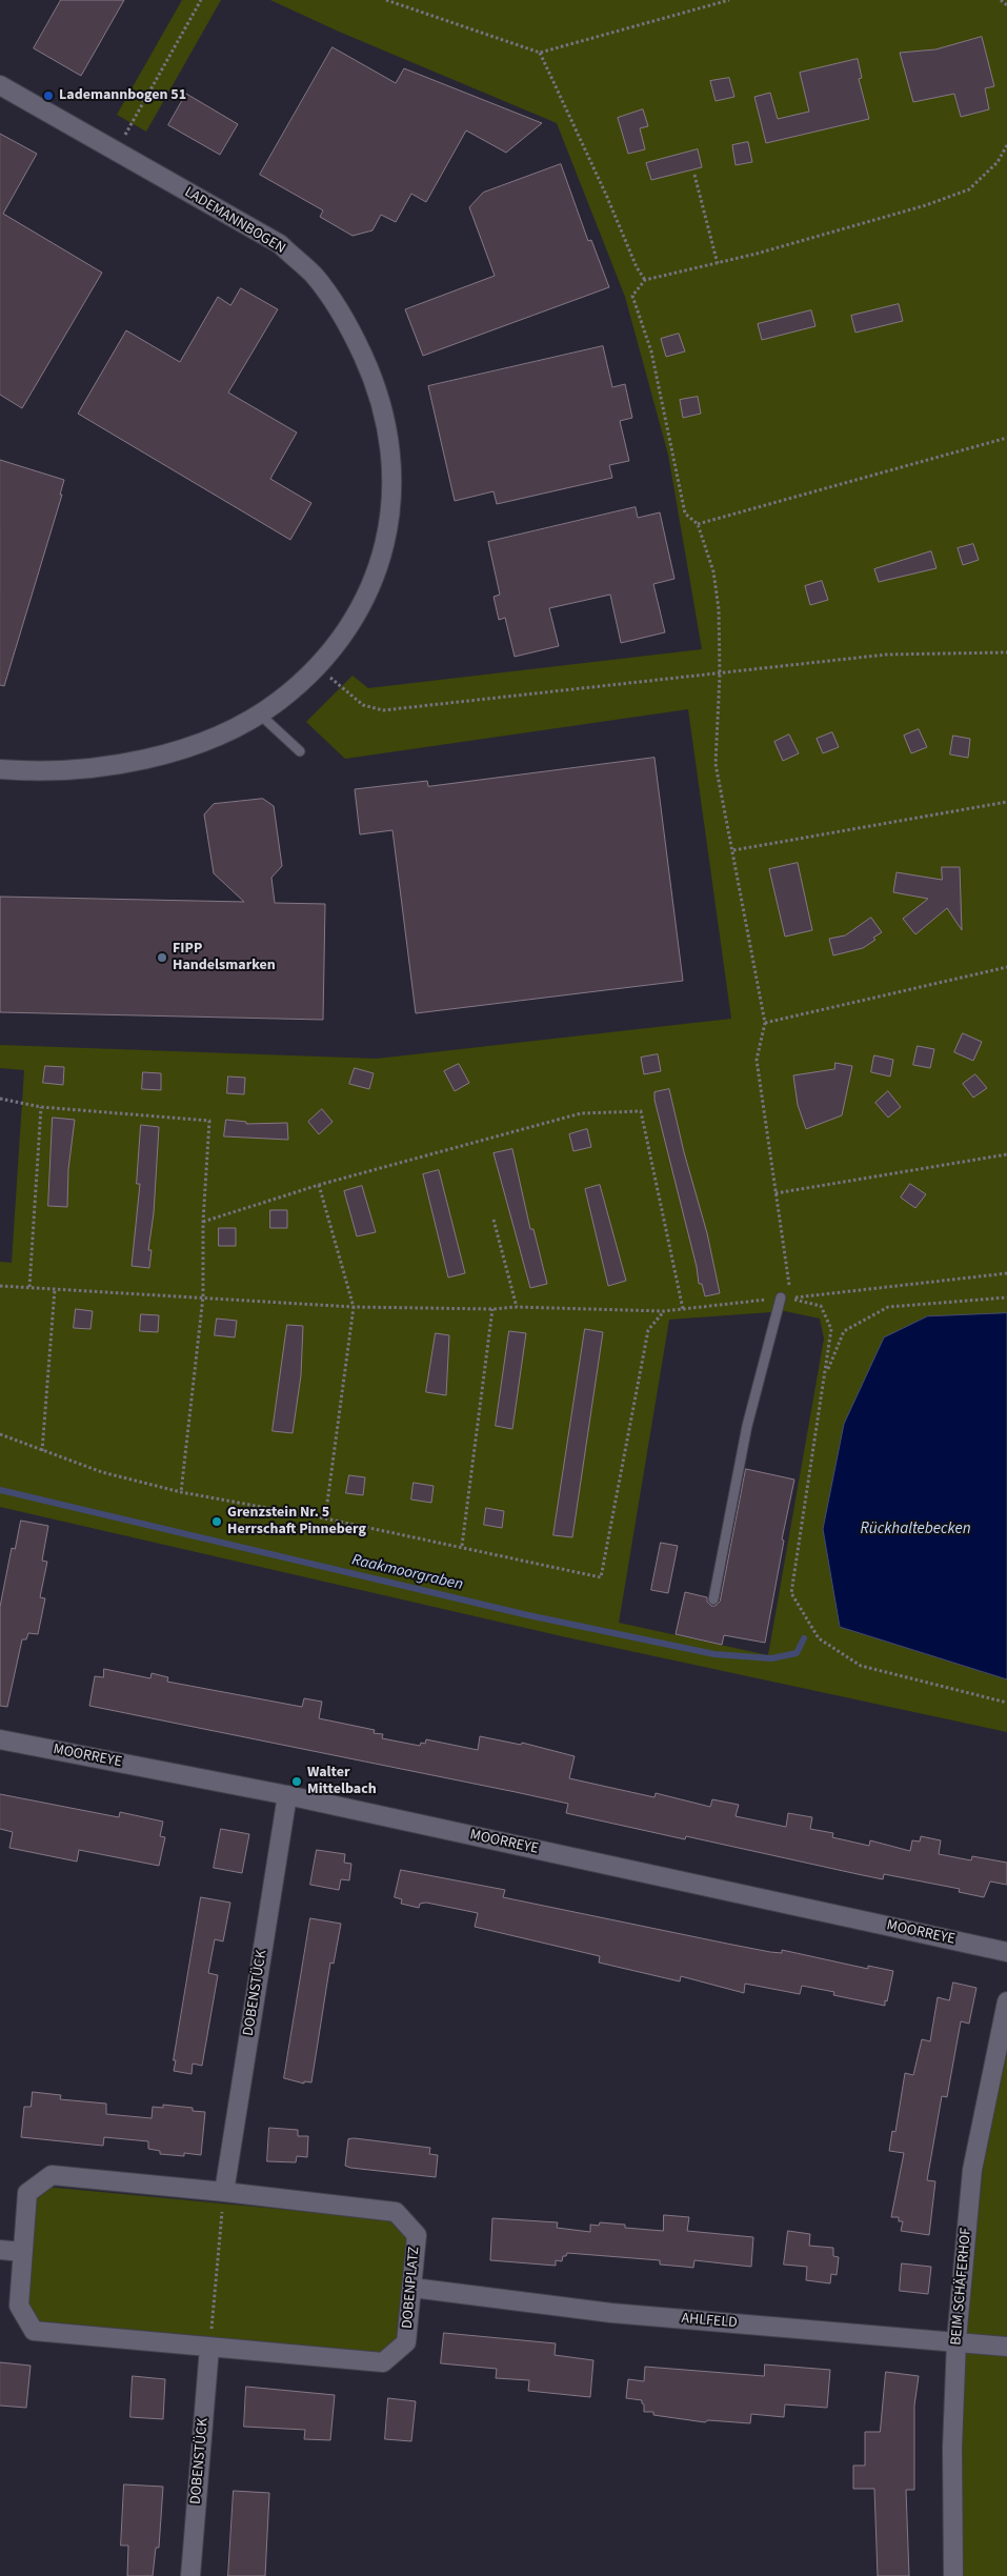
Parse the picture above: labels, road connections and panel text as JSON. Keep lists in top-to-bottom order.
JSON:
{
  "streets": {
    "street": [
      "LADEMANNBOGEN",
      "MOORREYE",
      "DOBENSTÜCK",
      "BEIM SCHÄFERHOF",
      "DOBENPLATZ",
      "AHLFELD"
    ]
  },
  "crossings": [
    ["MOORREYE", "DOBENSTÜCK"],
    ["DOBENSTÜCK", "DOBENPLATZ"],
    ["BEIM SCHÄFERHOF", "AHLFELD"],
    ["DOBENPLATZ", "AHLFELD"]
  ],
  "water": ["Rückhaltebecken", "Raakmoorgraben"],
  "places": [
    "Lademannbogen 51",
    "FIPP Handelsmarken",
    "Grenzstein Nr. 5 Herrschaft Pinneberg",
    "Walter Mittelbach"
  ]
}
